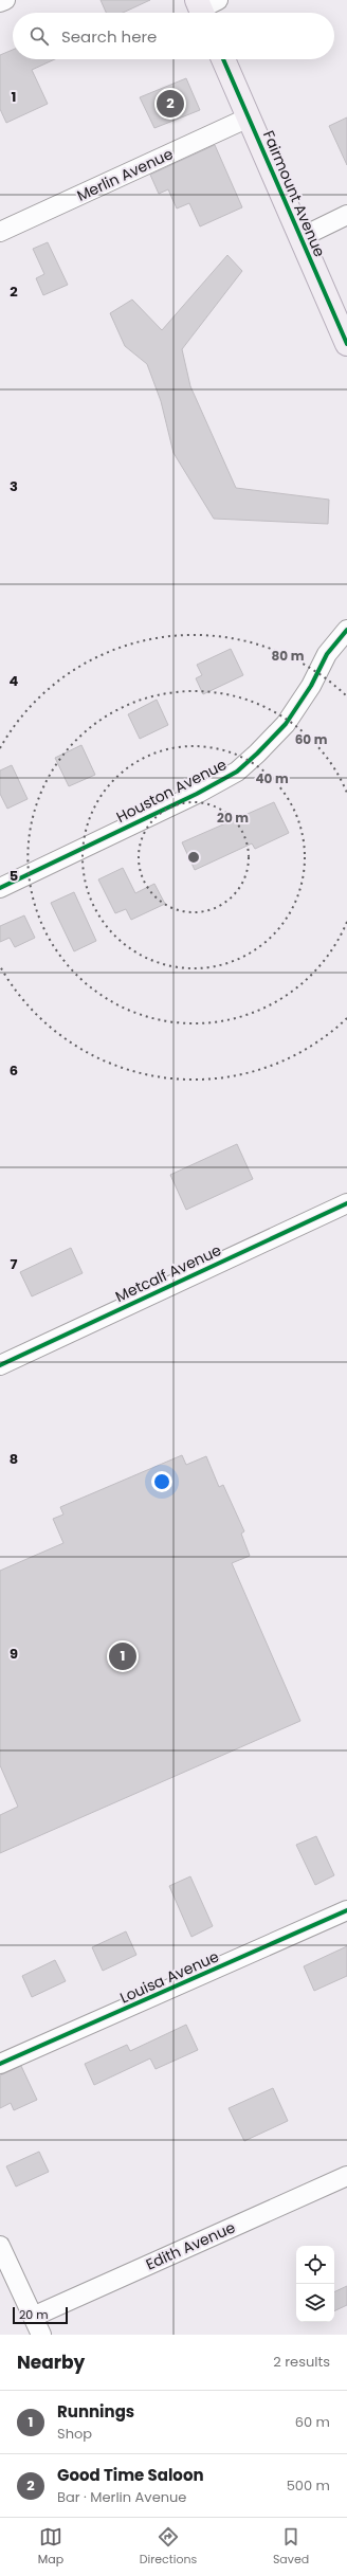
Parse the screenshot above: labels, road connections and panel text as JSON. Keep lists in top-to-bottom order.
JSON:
{
  "streets": {
    "main road": ["Fairmount Avenue"],
    "street": [
      "Merlin Avenue",
      "Houston Avenue",
      "Metcalf Avenue",
      "Louisa Avenue",
      "Edith Avenue"
    ]
  },
  "crossings": [
    ["Merlin Avenue", "Fairmount Avenue"]
  ],
  "scale_bar": "20 m",
  "page": {
    "search": "Search here",
    "pins": ["2", "1"],
    "scale": "20 m",
    "heading": ["Nearby", "2 results"],
    "list": [
      {
        "mark": "1",
        "name": "Runnings",
        "note": "Shop",
        "value": "60 m"
      },
      {
        "mark": "2",
        "name": "Good Time Saloon",
        "note": "Bar · Merlin Avenue",
        "value": "500 m"
      }
    ],
    "nav": ["Map", "Directions", "Saved"]
  },
  "grid": {
    "rows": [
      "1",
      "2",
      "3",
      "4",
      "5",
      "6",
      "7",
      "8",
      "9"
    ]
  },
  "rings": [
    "80 m",
    "60 m",
    "40 m",
    "20 m"
  ]
}
